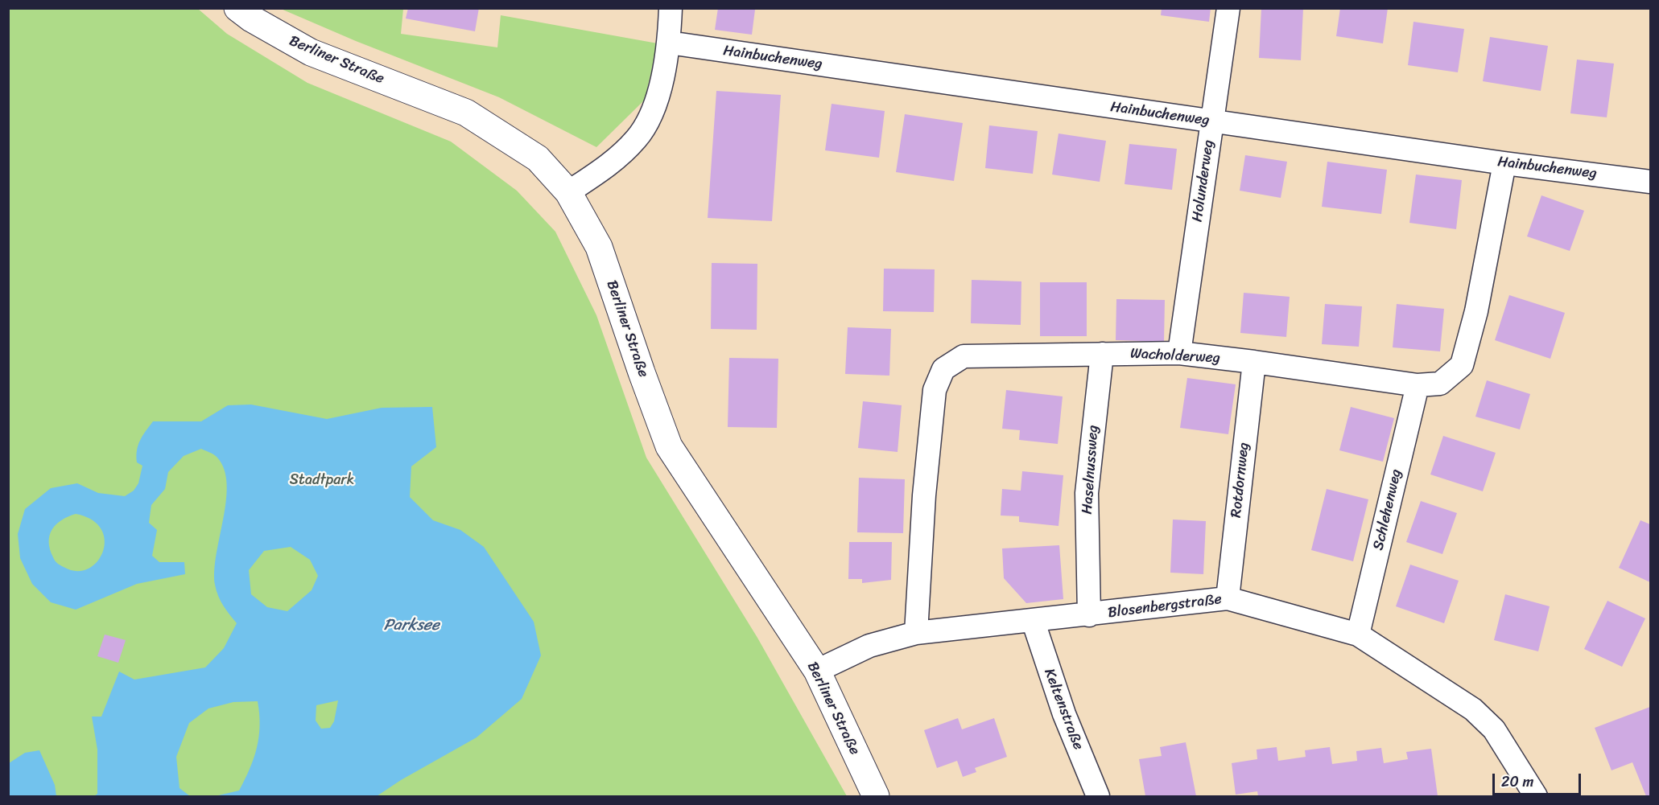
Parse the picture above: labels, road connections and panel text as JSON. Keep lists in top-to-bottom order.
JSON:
{
  "streets": {
    "main road": ["Berliner Straße"],
    "street": [
      "Hainbuchenweg",
      "Holunderweg",
      "Wacholderweg",
      "Haselnussweg",
      "Rotdornweg",
      "Schlehenweg",
      "Blosenbergstraße",
      "Keltenstraße"
    ]
  },
  "crossings": [
    ["Hainbuchenweg", "Holunderweg"],
    ["Hainbuchenweg", "Wacholderweg"],
    ["Berliner Straße", "Blosenbergstraße"],
    ["Holunderweg", "Wacholderweg"],
    ["Wacholderweg", "Haselnussweg"],
    ["Wacholderweg", "Rotdornweg"],
    ["Wacholderweg", "Schlehenweg"],
    ["Wacholderweg", "Blosenbergstraße"],
    ["Haselnussweg", "Blosenbergstraße"],
    ["Rotdornweg", "Blosenbergstraße"],
    ["Schlehenweg", "Blosenbergstraße"],
    ["Blosenbergstraße", "Keltenstraße"]
  ],
  "water": ["Parksee"],
  "parks": ["Stadtpark"],
  "scale_bar": "20 m"
}
